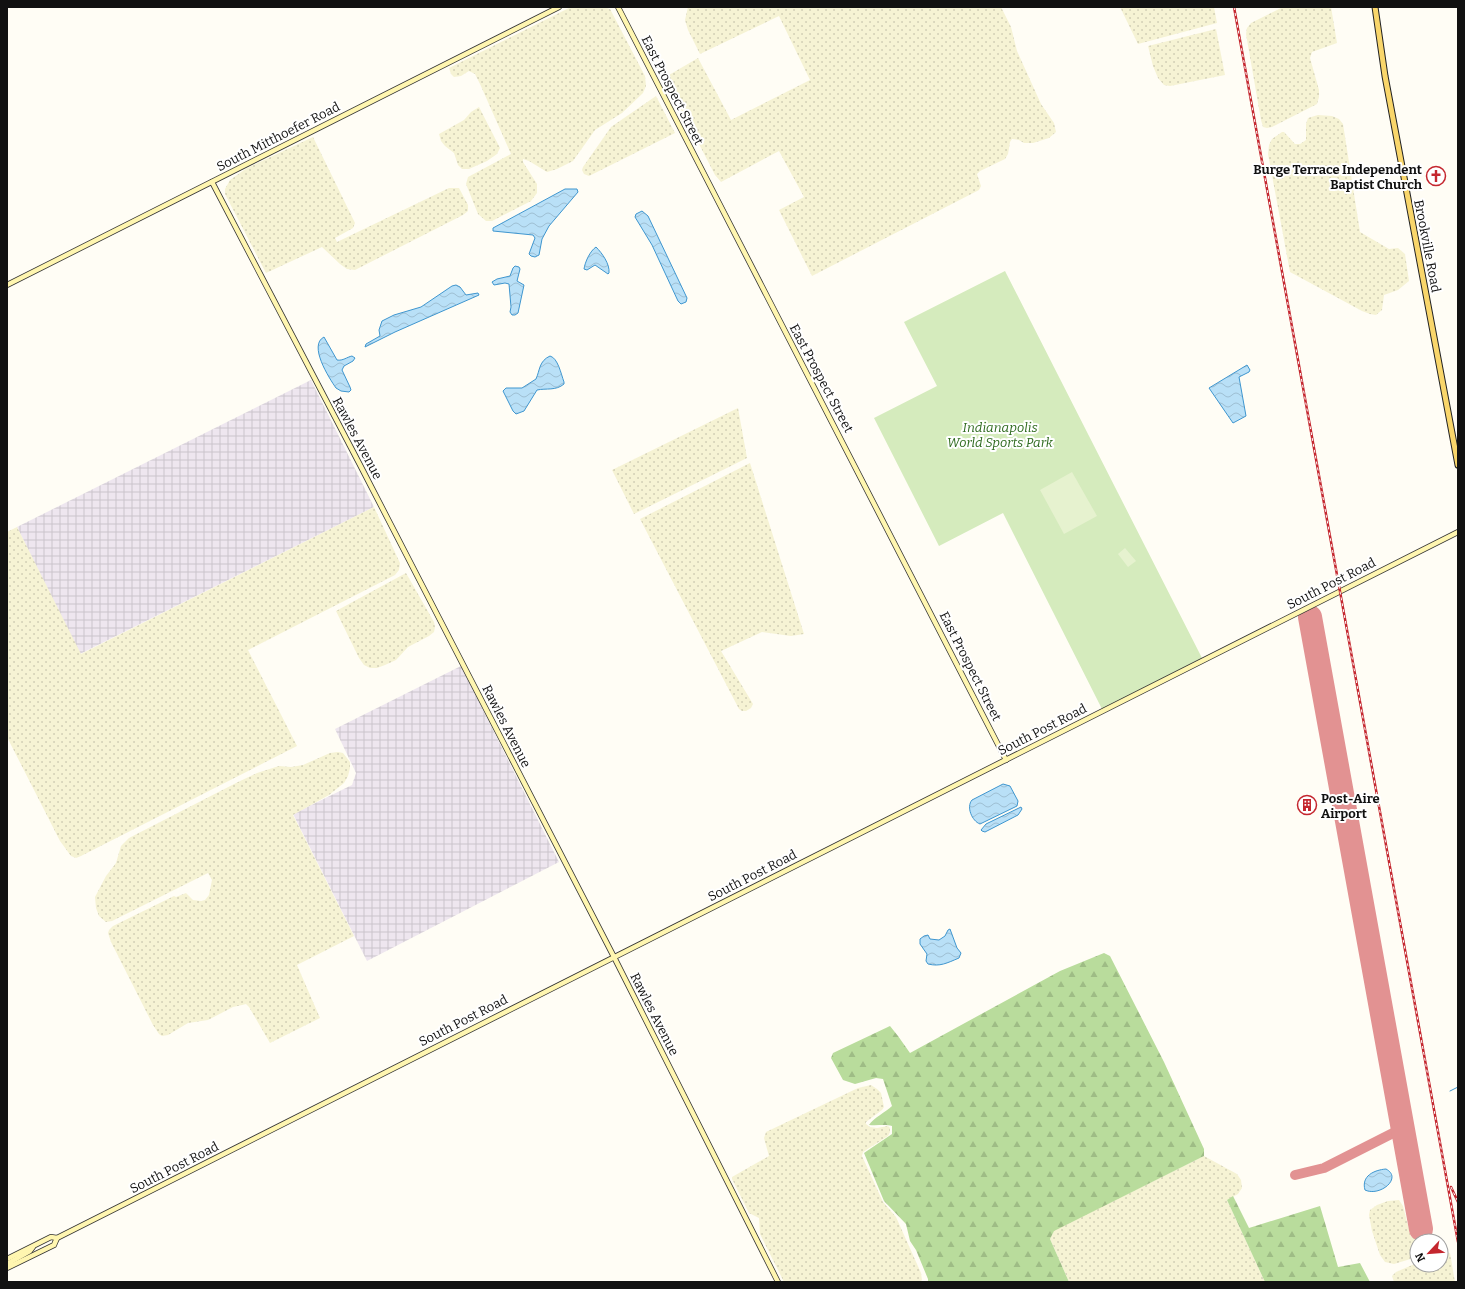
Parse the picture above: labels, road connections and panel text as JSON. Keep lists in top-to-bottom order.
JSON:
{
  "streets": {
    "main road": [
      "East Prospect Street",
      "South Mitthoefer Road",
      "Brookville Road",
      "Rawles Avenue",
      "South Post Road"
    ]
  },
  "crossings": [
    ["East Prospect Street", "South Post Road"],
    ["South Mitthoefer Road", "Rawles Avenue"],
    ["Rawles Avenue", "South Post Road"]
  ],
  "parks": ["Indianapolis World Sports Park"],
  "places": {
    "church": ["Burge Terrace Independent Baptist Church"],
    "building": ["Post-Aire Airport"]
  },
  "north": "bottom left"
}
